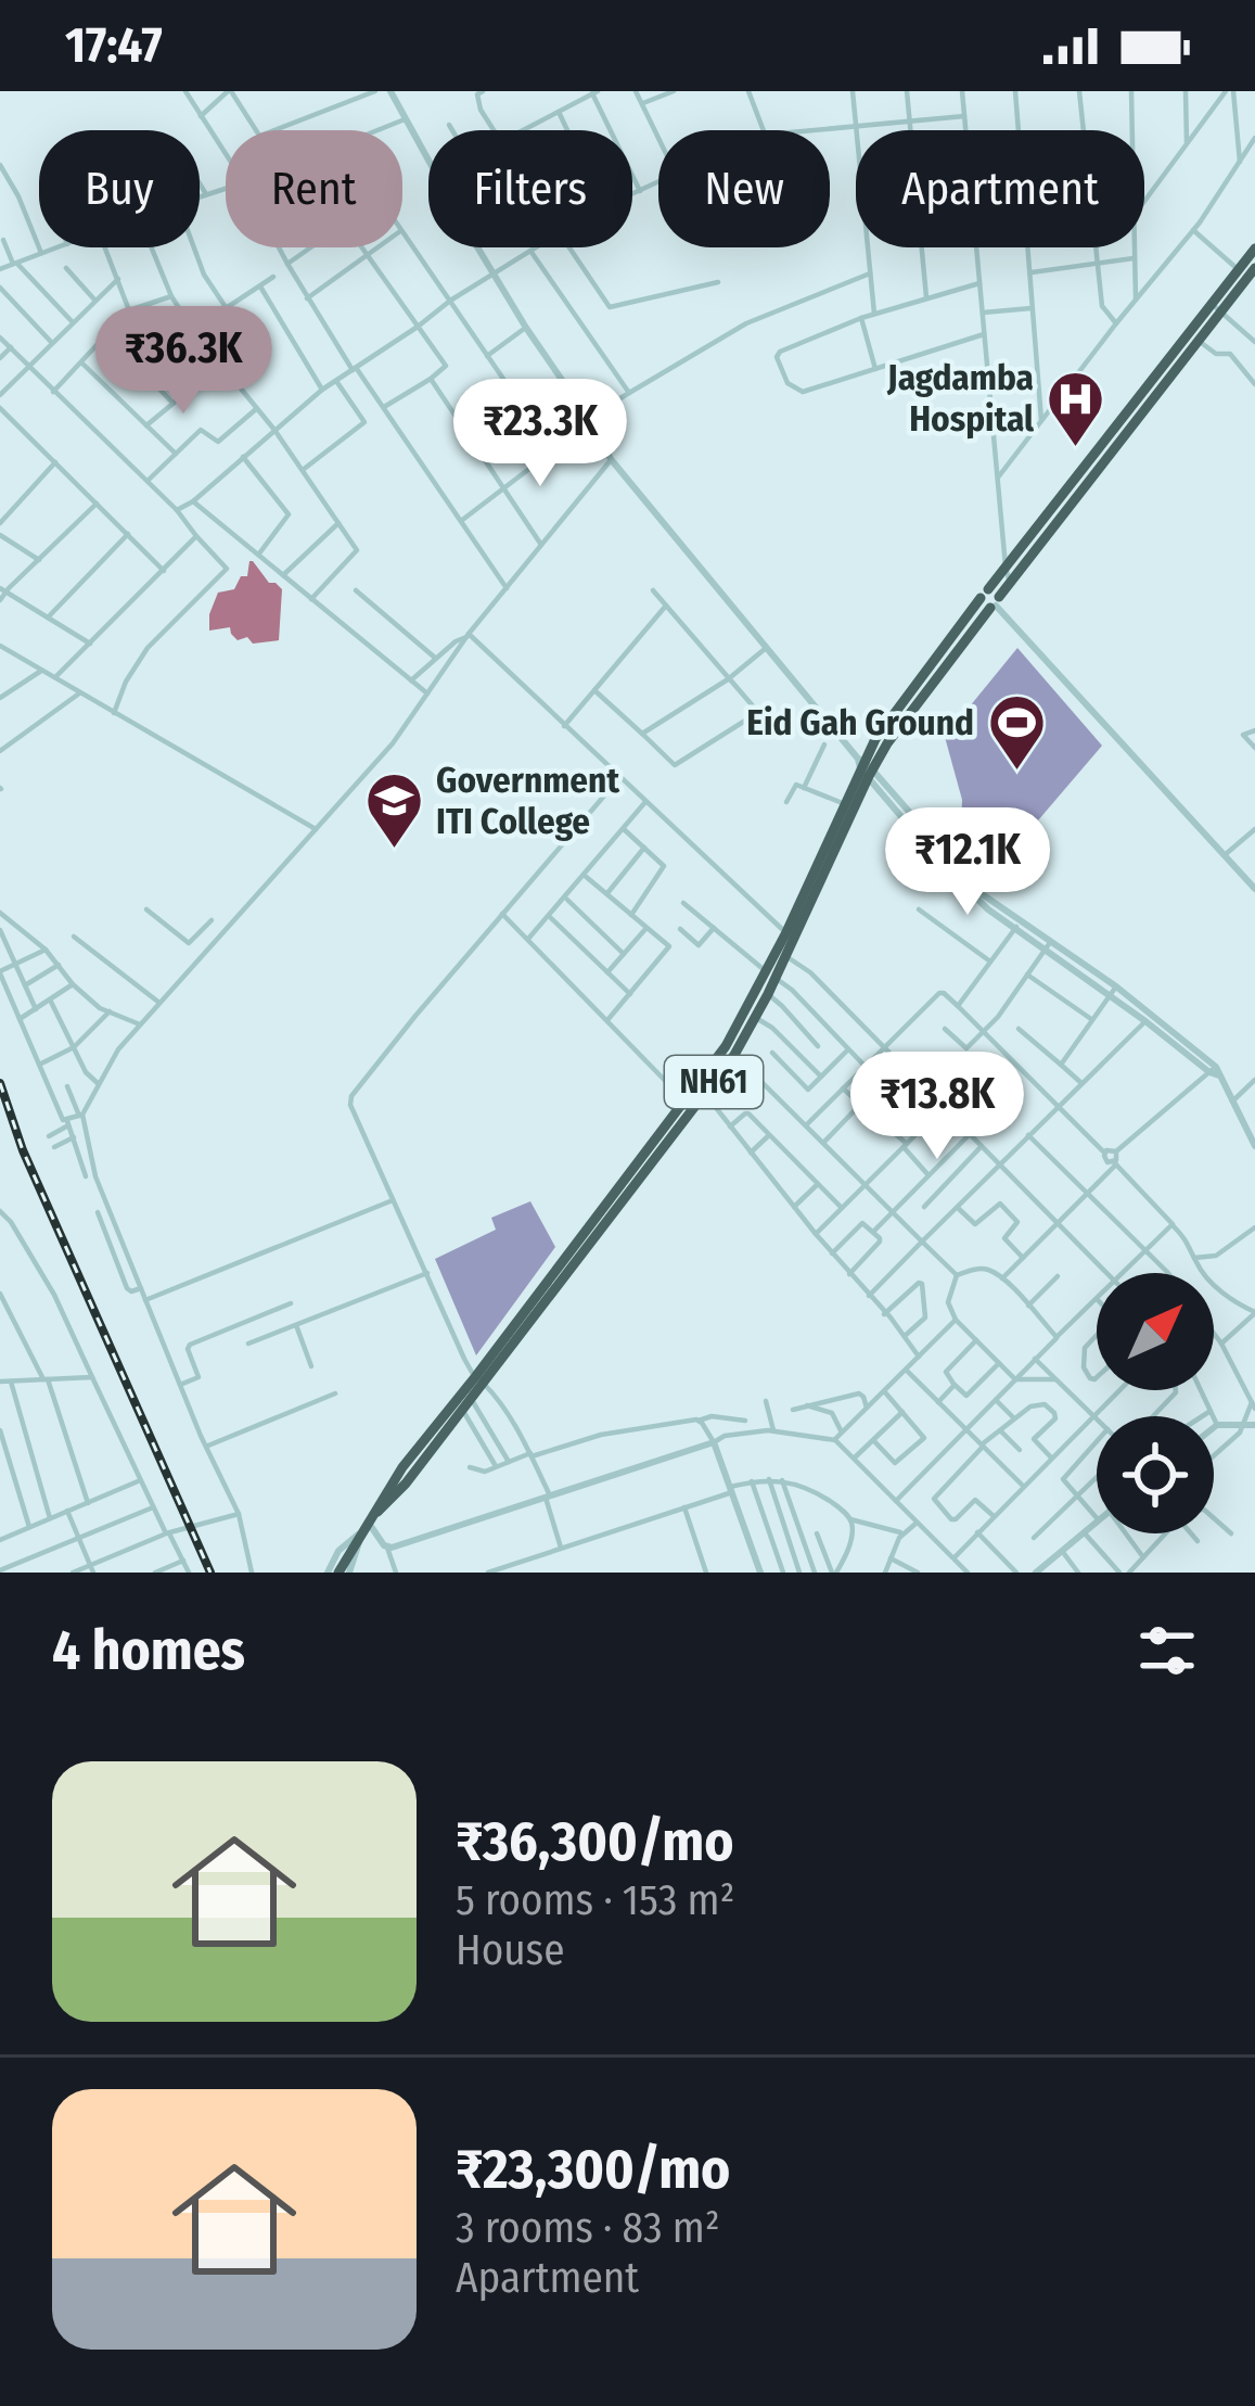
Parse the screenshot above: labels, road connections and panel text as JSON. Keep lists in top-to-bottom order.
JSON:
{
  "streets": {
    "highway": ["NH61"]
  },
  "places": {
    "hospital": ["Jagdamba Hospital"],
    "sports": ["Eid Gah Ground"],
    "school or university": ["Government ITI College"]
  },
  "north": "top right",
  "page": {
    "status": "17:47",
    "chip": [
      "Buy",
      "Rent",
      "Filters",
      "New",
      "Apartment"
    ],
    "price": [
      "₹36.3K",
      "₹23.3K",
      "₹12.1K",
      "₹13.8K"
    ],
    "heading": "4 homes",
    "list": [
      {
        "name": "₹36,300/mo",
        "note": "5 rooms · 153 m² · House"
      },
      {
        "name": "₹23,300/mo",
        "note": "3 rooms · 83 m² · Apartment"
      }
    ]
  }
}
